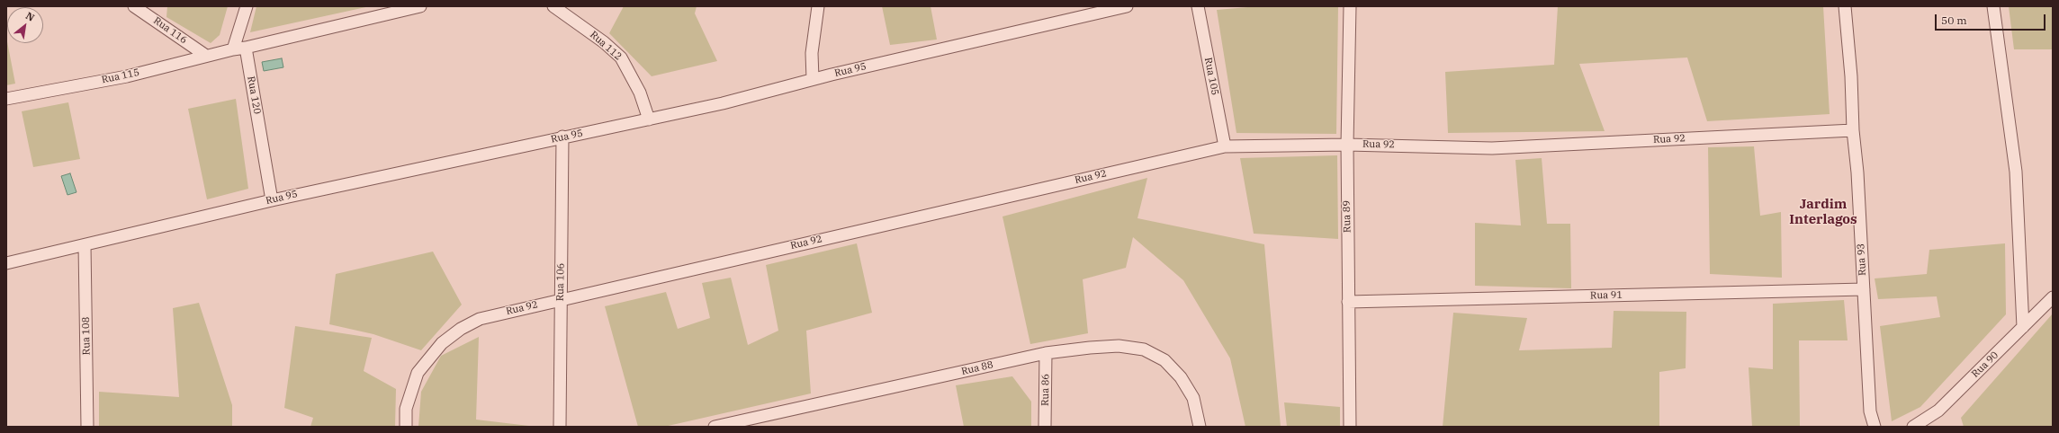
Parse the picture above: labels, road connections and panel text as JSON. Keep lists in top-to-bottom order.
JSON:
{
  "streets": {
    "street": [
      "Rua 116",
      "Rua 112",
      "Rua 95",
      "Rua 115",
      "Rua 105",
      "Rua 120",
      "Rua 92",
      "Rua 89",
      "Rua 93",
      "Rua 106",
      "Rua 91",
      "Rua 108",
      "Rua 90",
      "Rua 88",
      "Rua 86"
    ]
  },
  "crossings": [
    ["Rua 116", "Rua 115"],
    ["Rua 112", "Rua 95"],
    ["Rua 95", "Rua 120"],
    ["Rua 95", "Rua 106"],
    ["Rua 95", "Rua 108"],
    ["Rua 105", "Rua 92"],
    ["Rua 92", "Rua 89"],
    ["Rua 92", "Rua 93"],
    ["Rua 92", "Rua 106"],
    ["Rua 89", "Rua 91"],
    ["Rua 93", "Rua 91"],
    ["Rua 88", "Rua 86"]
  ],
  "districts": ["Jardim Interlagos"],
  "scale_bar": "50 m",
  "north": "top right"
}
